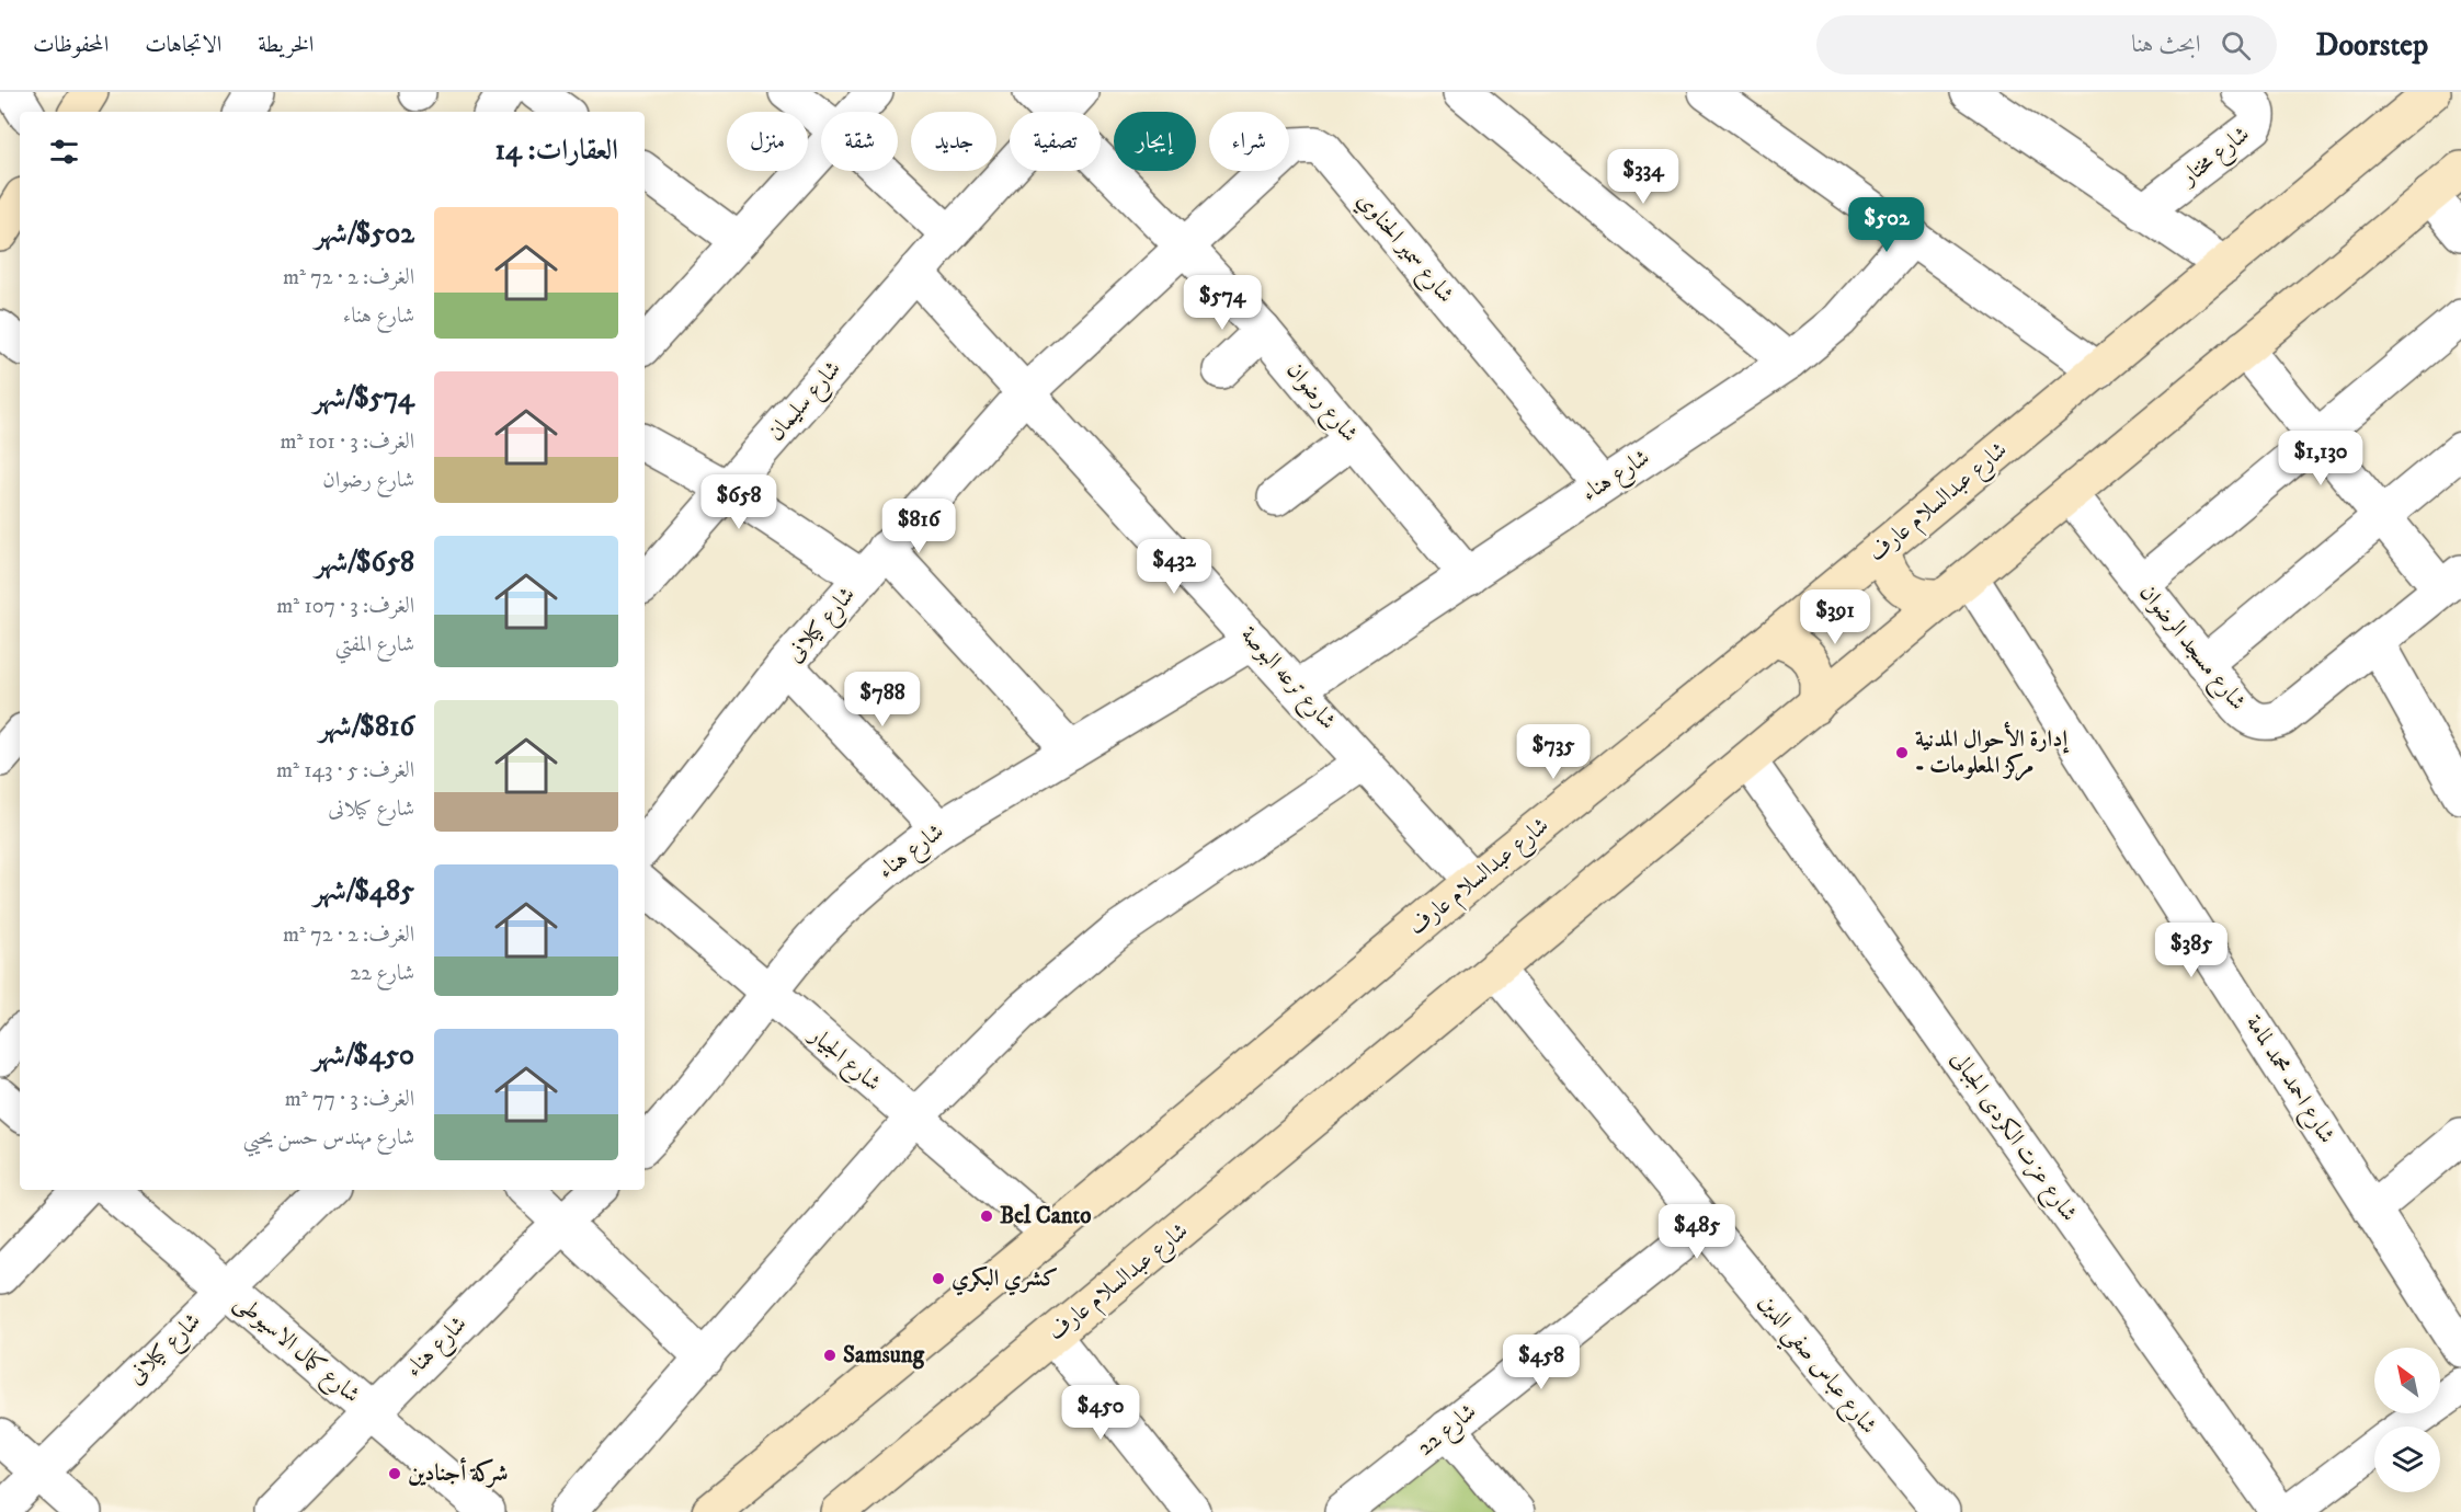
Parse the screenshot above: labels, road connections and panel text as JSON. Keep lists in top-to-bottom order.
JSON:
{
  "streets": {
    "main road": ["شارع عبدالسلام عارف"],
    "street": [
      "شارع مختار",
      "شارع سمير الحناوي",
      "شارع سليمان",
      "شارع رضوان",
      "شارع هناء",
      "شارع كيلانى",
      "شارع مسجد الرضوان",
      "شارع ترعه البوصة",
      "شارع الجيار",
      "شارع احمد محمد لمامة",
      "شارع عزت الكردى الجبالى",
      "شارع كمال الاسيوطى",
      "شارع عباس صفي الدين",
      "شارع 22"
    ]
  },
  "crossings": [
    ["شارع سمير الحناوي", "شارع رضوان"],
    ["شارع سمير الحناوي", "شارع هناء"],
    ["شارع سمير الحناوي", "شارع كيلانى"],
    ["شارع سليمان", "شارع رضوان"],
    ["شارع سليمان", "شارع ترعه البوصة"],
    ["شارع رضوان", "شارع هناء"],
    ["شارع رضوان", "شارع كيلانى"],
    ["شارع هناء", "شارع ترعه البوصة"],
    ["شارع هناء", "شارع الجيار"],
    ["شارع هناء", "شارع كمال الاسيوطى"],
    ["شارع عبدالسلام عارف", "شارع مسجد الرضوان"],
    ["شارع عبدالسلام عارف", "شارع ترعه البوصة"],
    ["شارع عبدالسلام عارف", "شارع الجيار"],
    ["شارع عبدالسلام عارف", "شارع احمد محمد لمامة"],
    ["شارع عبدالسلام عارف", "شارع عزت الكردى الجبالى"],
    ["شارع عبدالسلام عارف", "شارع عباس صفي الدين"],
    ["شارع كيلانى", "شارع ترعه البوصة"],
    ["شارع كيلانى", "شارع كمال الاسيوطى"],
    ["شارع عباس صفي الدين", "شارع 22"]
  ],
  "places": [
    "إدارة الأحوال المدنية - مركز المعلومات",
    "Bel Canto",
    "كشري البكري",
    "Samsung",
    "شركة أجنادين"
  ],
  "north": "top left",
  "page": {
    "header": "Doorstep",
    "search": "ابحث هنا",
    "nav": ["الخريطة", "الاتجاهات", "المحفوظات"],
    "chip": [
      "شراء",
      "إيجار",
      "تصفية",
      "جديد",
      "شقة",
      "منزل"
    ],
    "heading": "العقارات: 14",
    "price": [
      "$334",
      "$502",
      "$574",
      "$1,130",
      "$658",
      "$816",
      "$432",
      "$391",
      "$788",
      "$735",
      "$385",
      "$485",
      "$458",
      "$450"
    ],
    "list": [
      {
        "name": "$502/شهر",
        "note": "الغرف: 2 · 72 m² · شارع هناء"
      },
      {
        "name": "$574/شهر",
        "note": "الغرف: 3 · 101 m² · شارع رضوان"
      },
      {
        "name": "$658/شهر",
        "note": "الغرف: 3 · 107 m² · شارع المفتي"
      },
      {
        "name": "$816/شهر",
        "note": "الغرف: 5 · 143 m² · شارع كيلانى"
      },
      {
        "name": "$485/شهر",
        "note": "الغرف: 2 · 72 m² · شارع 22"
      },
      {
        "name": "$450/شهر",
        "note": "الغرف: 3 · 77 m² · شارع مهندس حسن يحيي"
      }
    ]
  }
}
